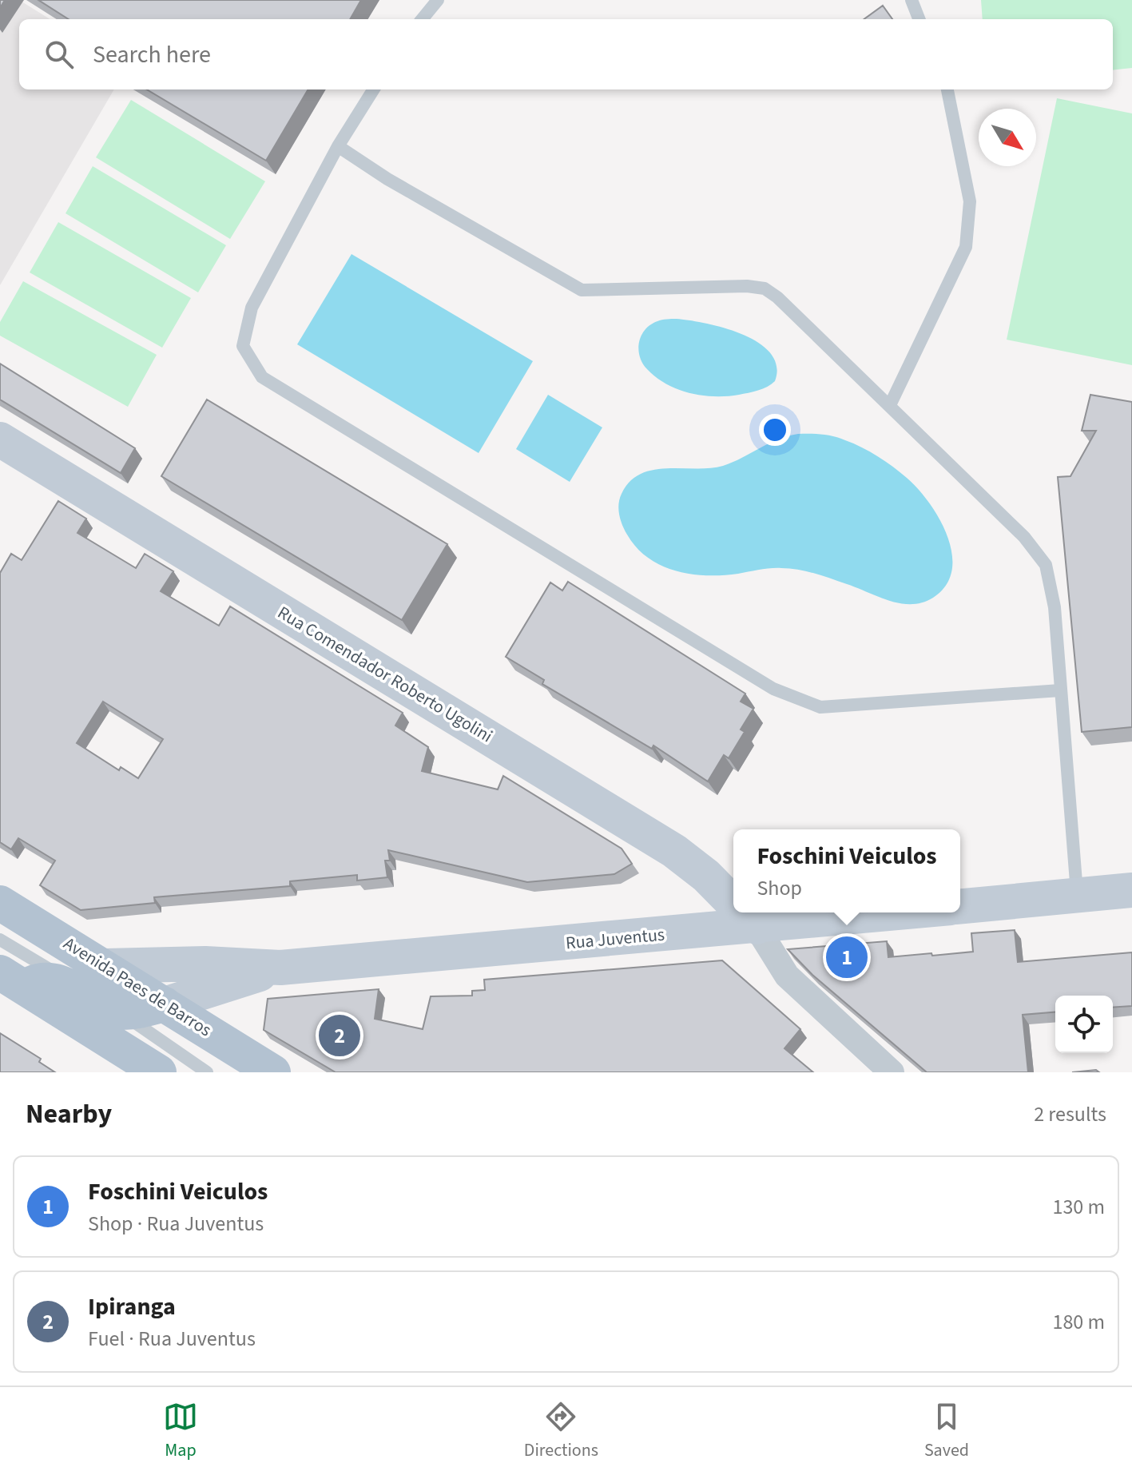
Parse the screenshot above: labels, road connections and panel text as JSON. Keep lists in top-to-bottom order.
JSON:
{
  "streets": {
    "main road": ["Rua Comendador Roberto Ugolini", "Rua Juventus", "Avenida Paes de Barros"]
  },
  "crossings": [
    ["Rua Comendador Roberto Ugolini", "Rua Juventus"],
    ["Rua Juventus", "Avenida Paes de Barros"]
  ],
  "north": "bottom right",
  "page": {
    "search": "Search here",
    "popup": ["Foschini Veiculos", "Shop"],
    "pins": ["1", "2"],
    "heading": ["Nearby", "2 results"],
    "list": [
      {
        "mark": "1",
        "name": "Foschini Veiculos",
        "note": "Shop · Rua Juventus",
        "value": "130 m"
      },
      {
        "mark": "2",
        "name": "Ipiranga",
        "note": "Fuel · Rua Juventus",
        "value": "180 m"
      }
    ],
    "nav": ["Map", "Directions", "Saved"]
  }
}
